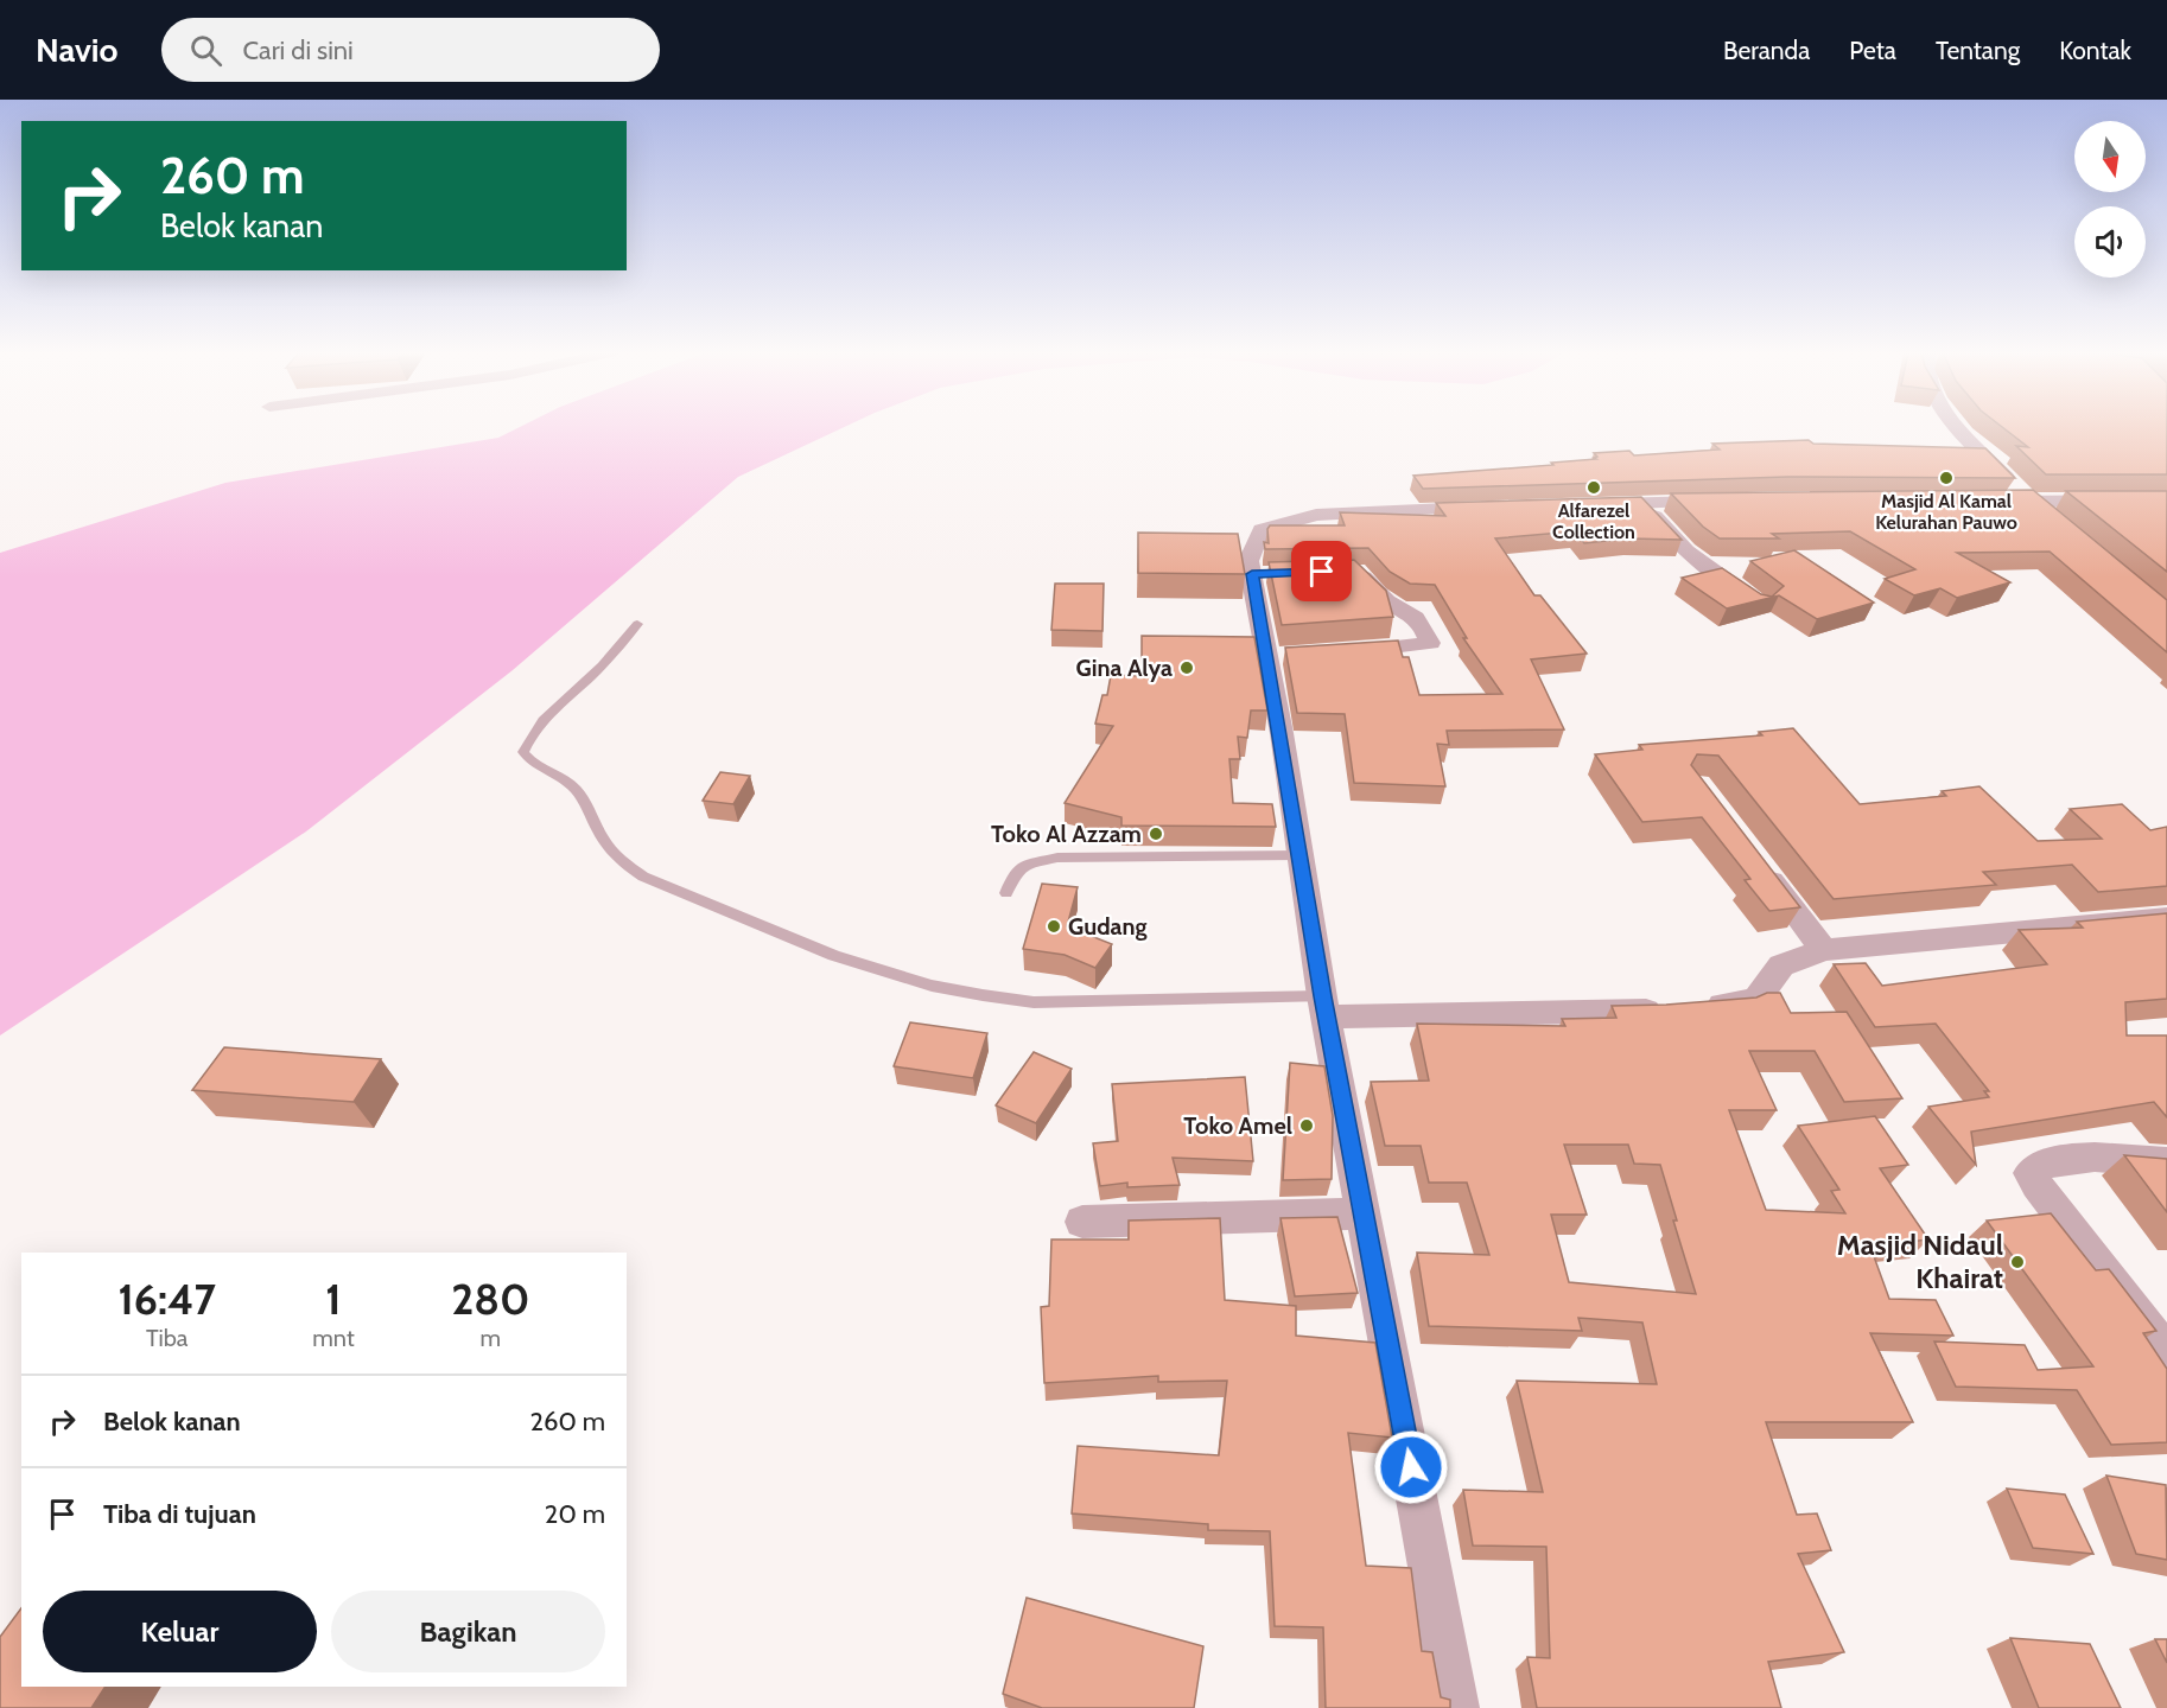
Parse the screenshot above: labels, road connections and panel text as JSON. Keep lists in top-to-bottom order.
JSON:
{
  "places": [
    "Masjid Al Kamal Kelurahan Pauwo",
    "Alfarezel Collection",
    "Gina Alya",
    "Toko Al Azzam",
    "Gudang",
    "Toko Amel",
    "Masjid Nidaul Khairat"
  ],
  "north": "bottom",
  "page": {
    "header": "Navio",
    "search": "Cari di sini",
    "nav": [
      "Beranda",
      "Peta",
      "Tentang",
      "Kontak"
    ],
    "turn": ["260 m", "Belok kanan"],
    "eta": [
      "16:47",
      "Tiba",
      "1",
      "mnt",
      "280",
      "m"
    ],
    "list": [
      {
        "name": "Belok kanan",
        "value": "260 m"
      },
      {
        "name": "Tiba di tujuan",
        "value": "20 m"
      }
    ],
    "buttons": ["Keluar", "Bagikan"]
  }
}
